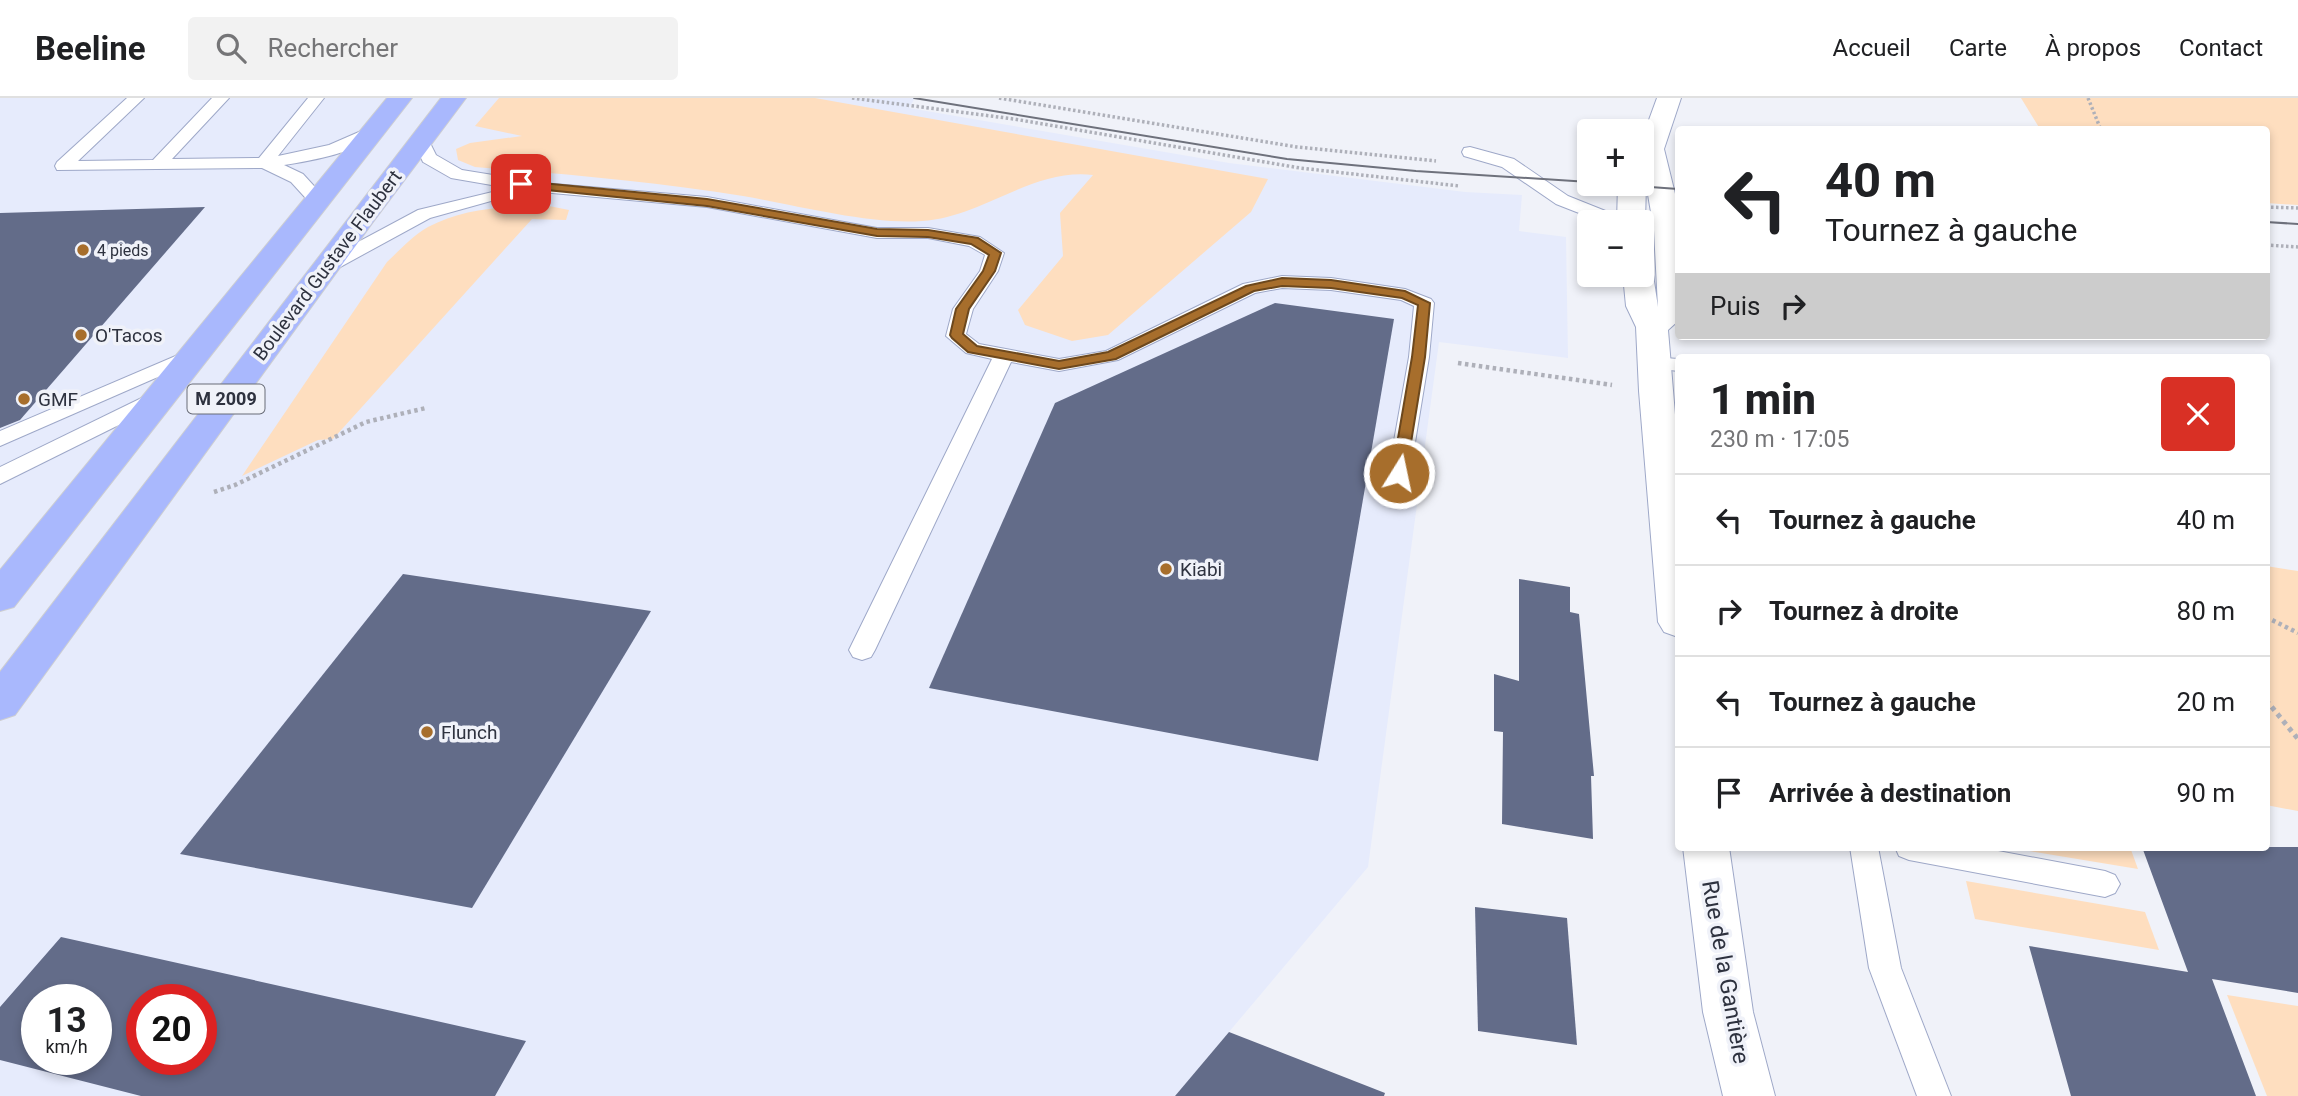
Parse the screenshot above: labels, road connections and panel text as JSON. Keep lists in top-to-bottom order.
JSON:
{
  "streets": {
    "main road": ["Boulevard Gustave Flaubert", "M 2009", "Rue de la Gantière"]
  },
  "places": [
    "4 pieds",
    "O'Tacos",
    "GMF",
    "Kiabi",
    "Flunch"
  ],
  "page": {
    "header": "Beeline",
    "search": "Rechercher",
    "nav": [
      "Accueil",
      "Carte",
      "À propos",
      "Contact"
    ],
    "map_buttons": ["+", "−"],
    "turn": ["40 m", "Tournez à gauche"],
    "then": "Puis",
    "heading": ["1 min", "230 m · 17:05"],
    "list": [
      {
        "name": "Tournez à gauche",
        "value": "40 m"
      },
      {
        "name": "Tournez à droite",
        "value": "80 m"
      },
      {
        "name": "Tournez à gauche",
        "value": "20 m"
      },
      {
        "name": "Arrivée à destination",
        "value": "90 m"
      }
    ],
    "speed": "13 km/h",
    "limit": "20"
  }
}
